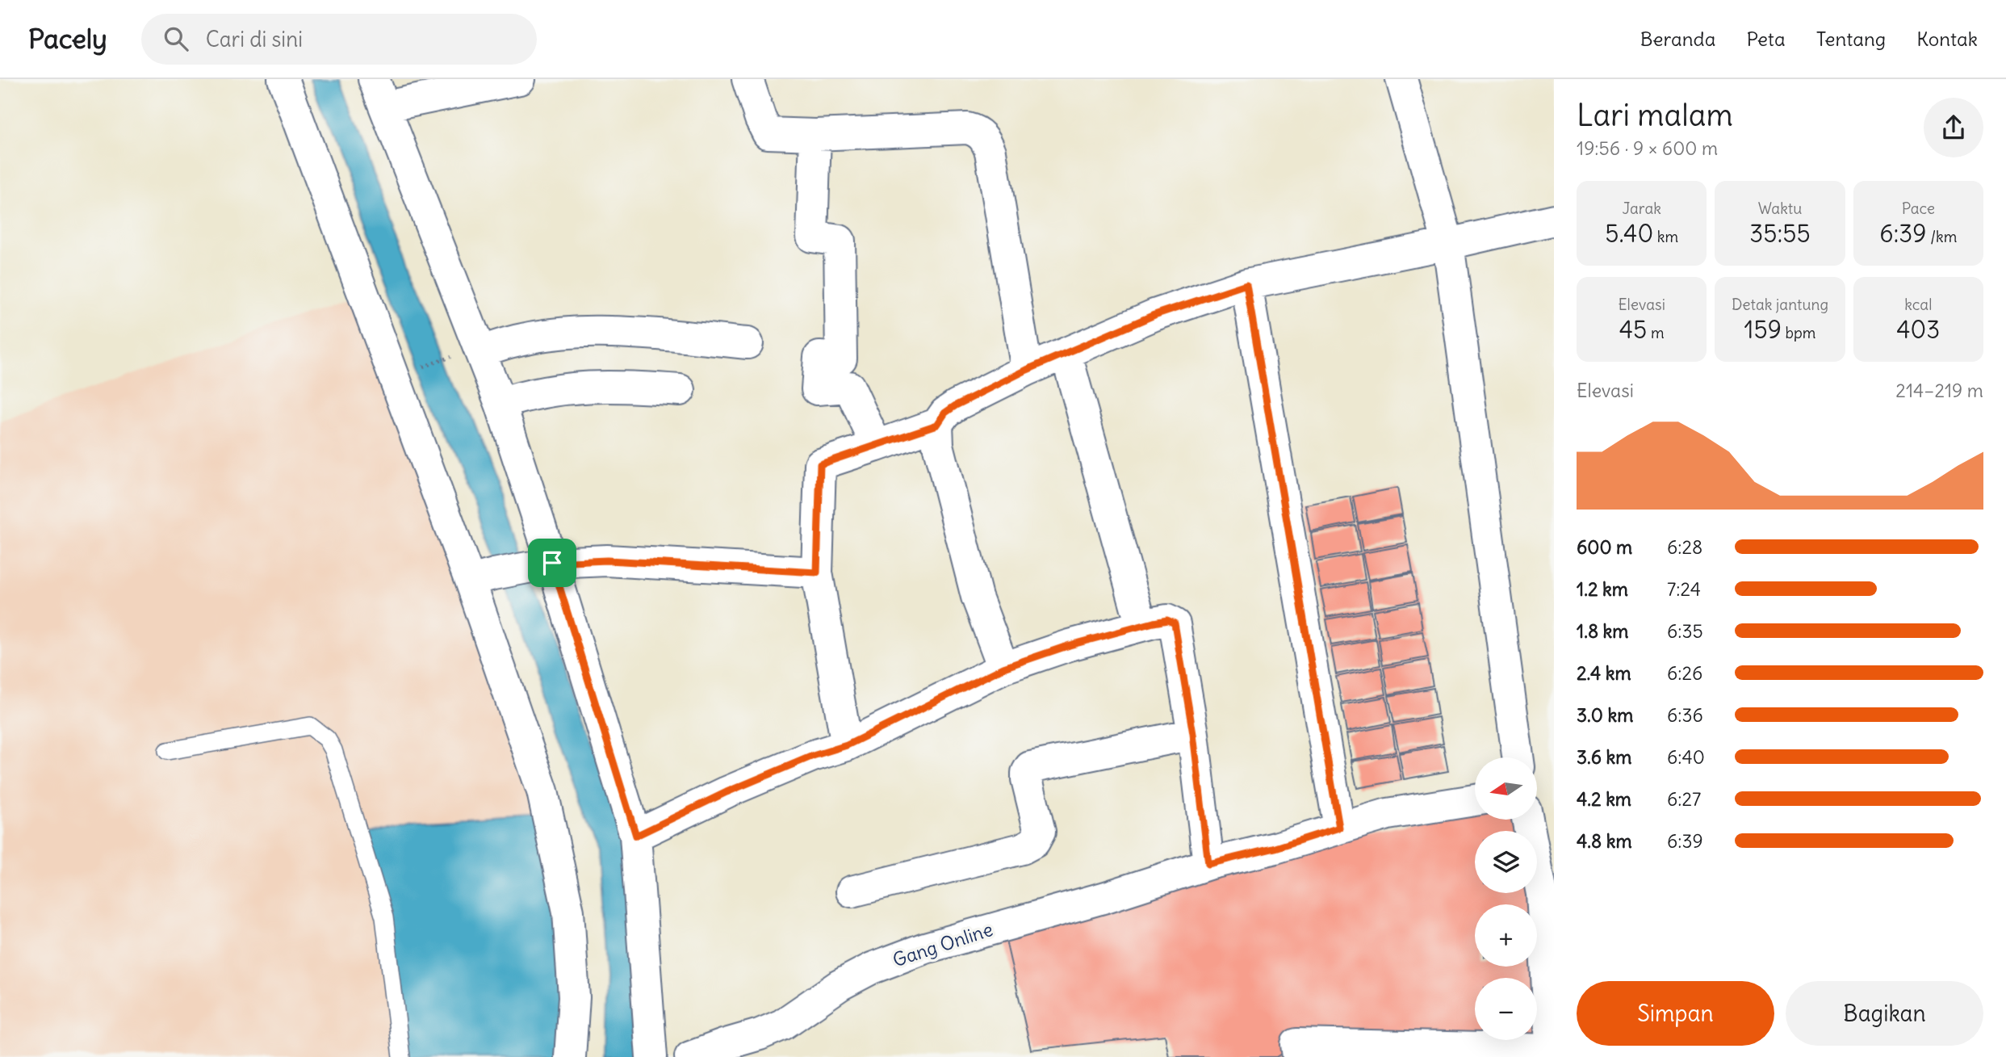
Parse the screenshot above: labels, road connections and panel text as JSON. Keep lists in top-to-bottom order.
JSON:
{
  "streets": {
    "street": ["Gang Online"]
  },
  "north": "left",
  "page": {
    "header": "Pacely",
    "search": "Cari di sini",
    "nav": [
      "Beranda",
      "Peta",
      "Tentang",
      "Kontak"
    ],
    "heading": ["Lari malam", "19:56 · 9 × 600 m"],
    "stats": [
      ["Jarak", "5.40 km"],
      ["Waktu", "35:55"],
      ["Pace", "6:39 /km"],
      ["Elevasi", "45 m"],
      ["Detak jantung", "159 bpm"],
      ["kcal", "403"]
    ],
    "chart": ["Elevasi", "214–219 m"],
    "list": [
      {
        "name": "600 m",
        "note": "6:28"
      },
      {
        "name": "1.2 km",
        "note": "7:24"
      },
      {
        "name": "1.8 km",
        "note": "6:35"
      },
      {
        "name": "2.4 km",
        "note": "6:26"
      },
      {
        "name": "3.0 km",
        "note": "6:36"
      },
      {
        "name": "3.6 km",
        "note": "6:40"
      },
      {
        "name": "4.2 km",
        "note": "6:27"
      },
      {
        "name": "4.8 km",
        "note": "6:39"
      }
    ],
    "map_buttons": ["+", "−"],
    "buttons": ["Simpan", "Bagikan"]
  }
}
